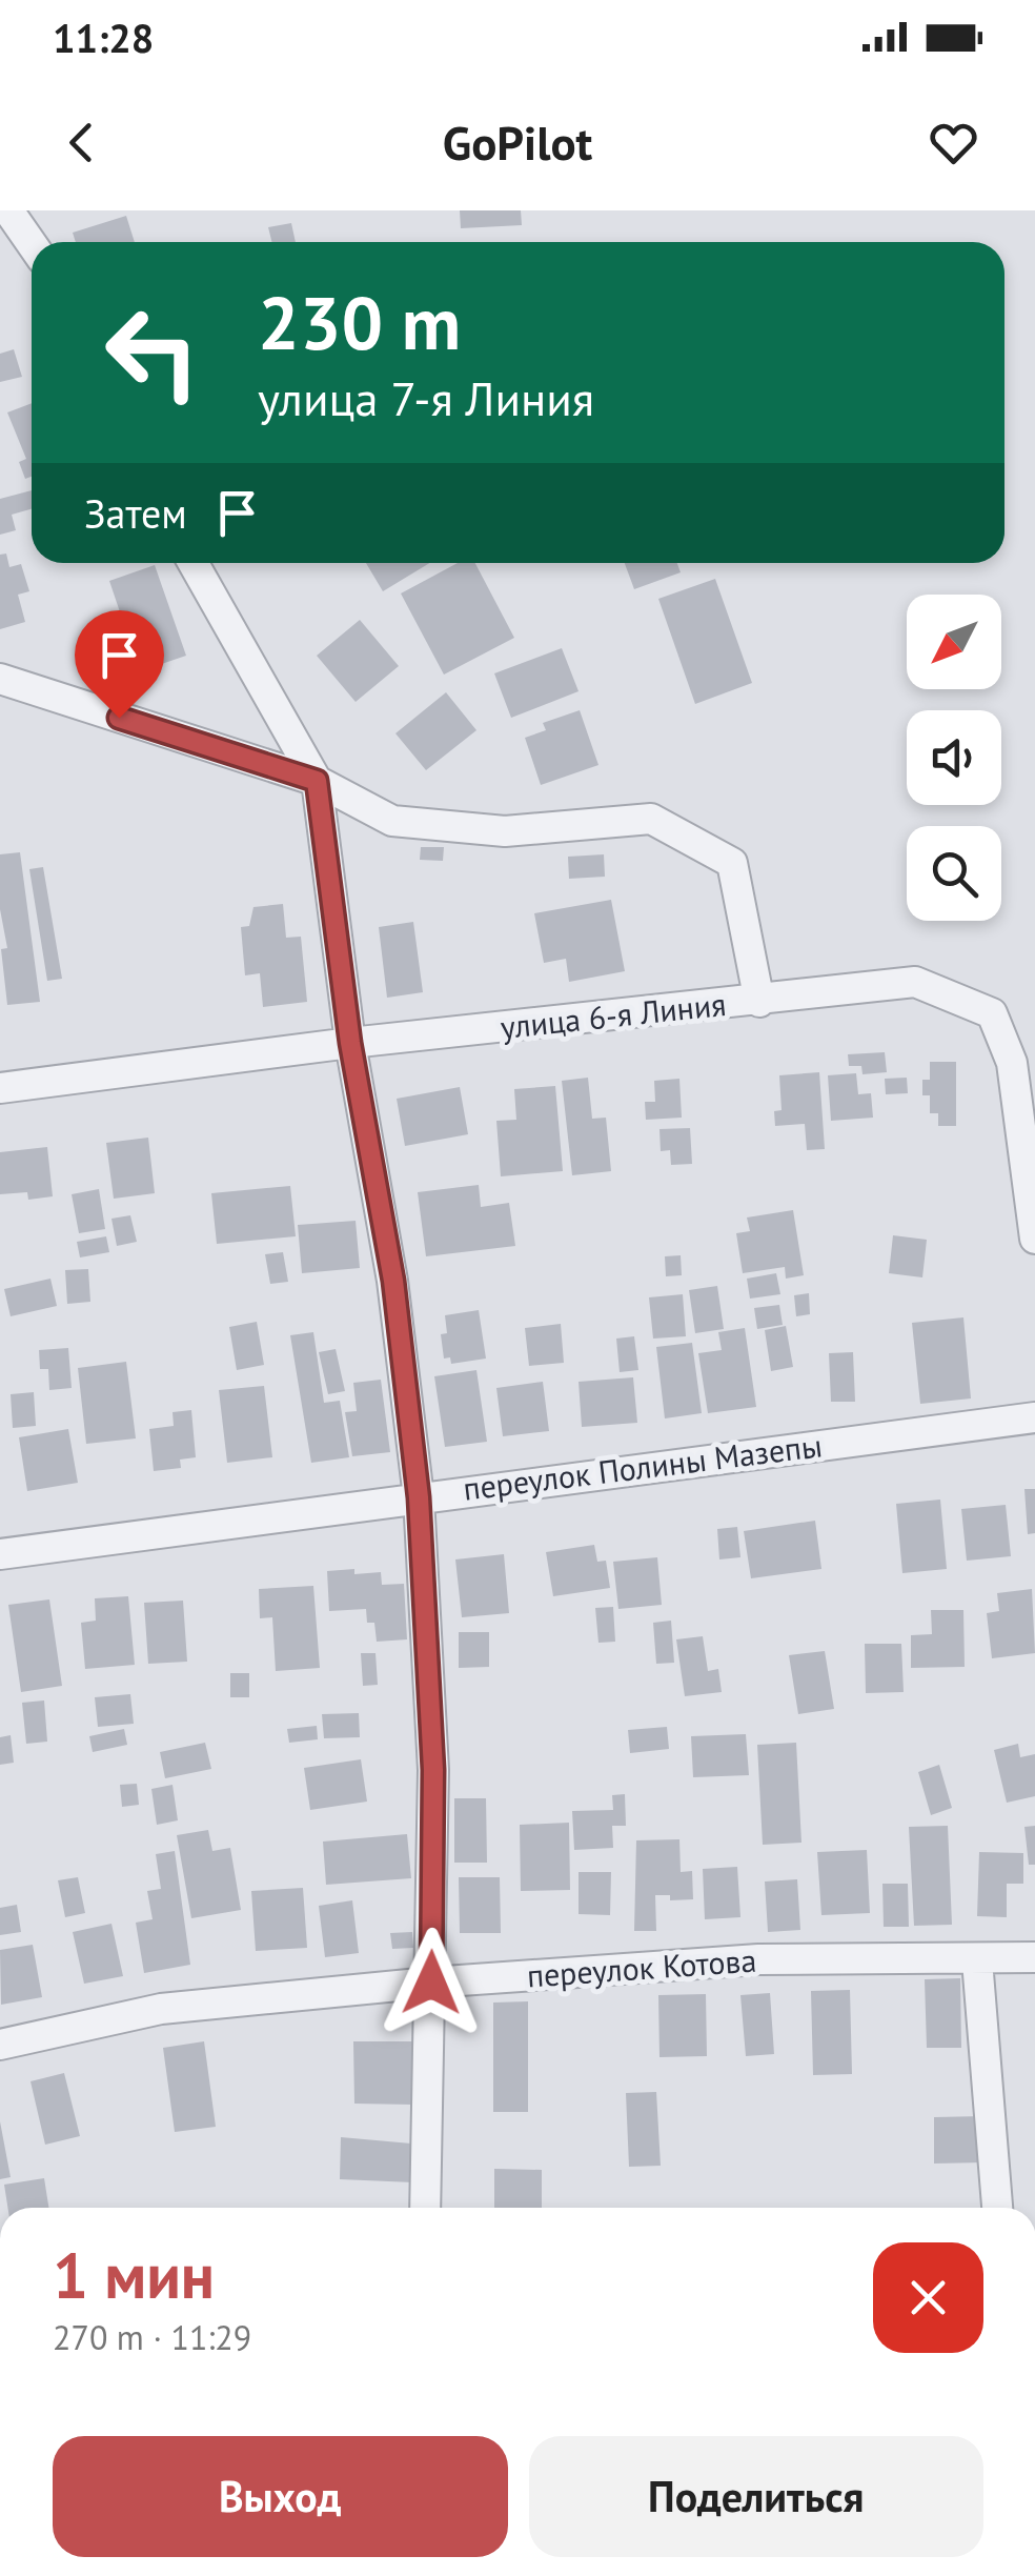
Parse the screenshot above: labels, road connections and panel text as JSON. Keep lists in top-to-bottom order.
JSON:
{
  "streets": {
    "street": ["улица 6-я Линия", "переулок Полины Мазепы", "переулок Котова"]
  },
  "north": "bottom left",
  "page": {
    "status": "11:28",
    "header": "GoPilot",
    "turn": ["230 m", "улица 7-я Линия"],
    "then": "Затем",
    "heading": ["1 мин", "270 m · 11:29"],
    "buttons": ["Выход", "Поделиться"]
  }
}
